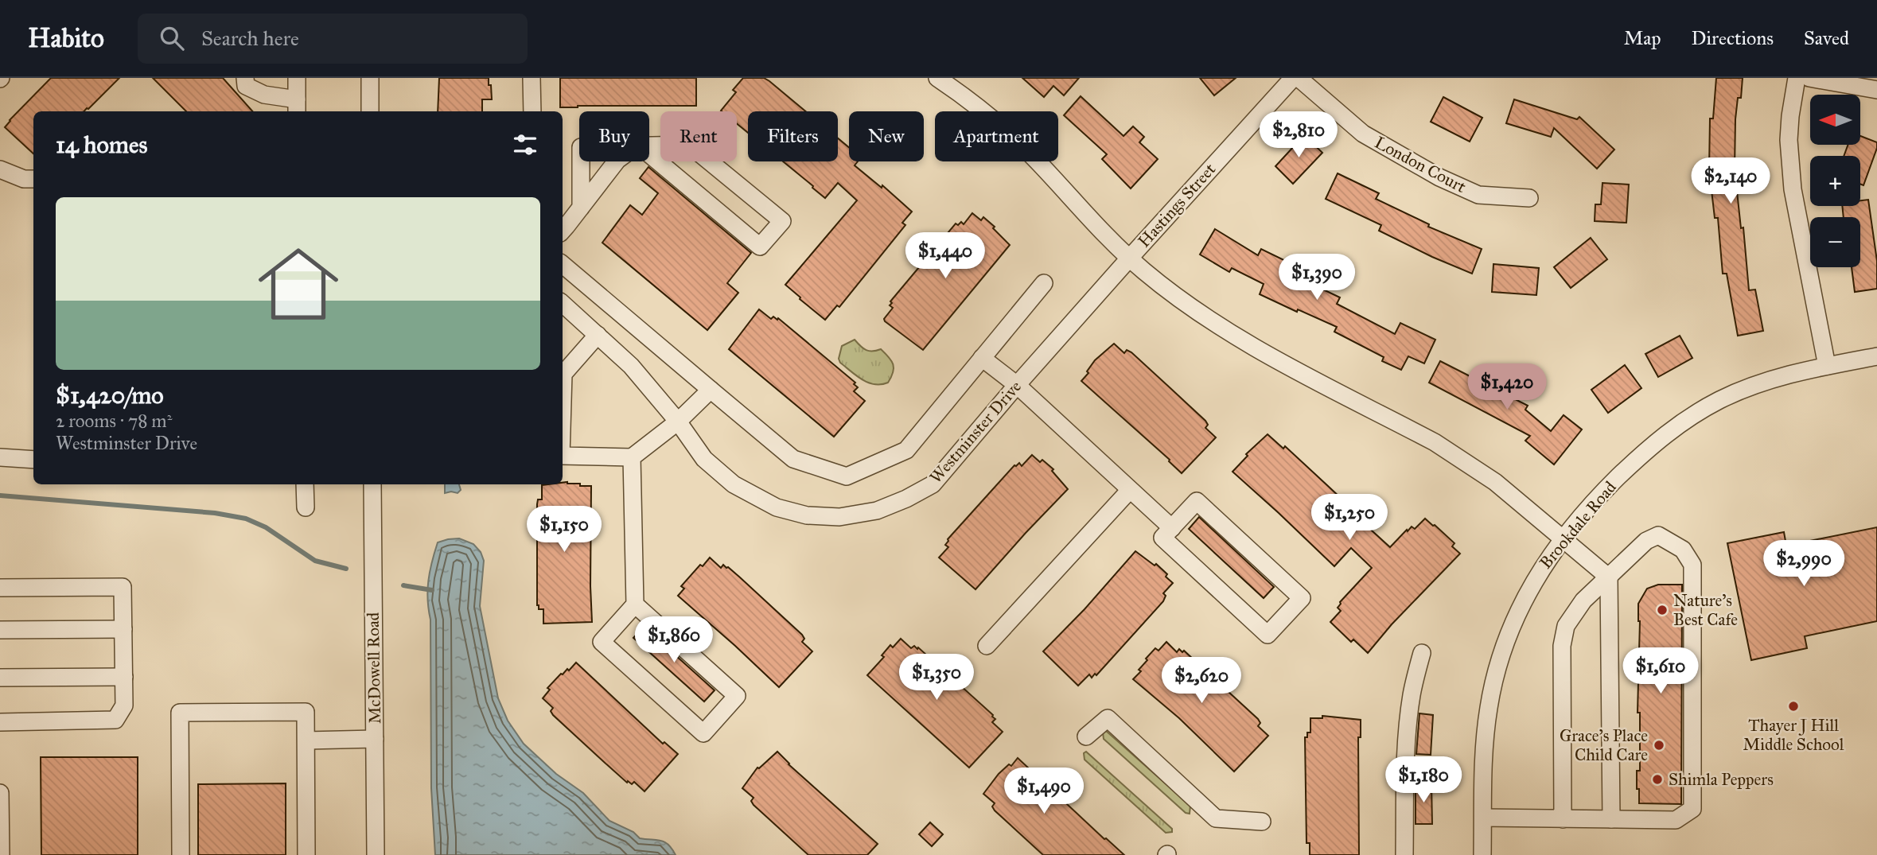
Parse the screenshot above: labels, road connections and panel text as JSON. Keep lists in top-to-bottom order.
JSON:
{
  "streets": {
    "street": [
      "London Court",
      "Hastings Street",
      "Westminster Drive",
      "Brookdale Road",
      "McDowell Road"
    ]
  },
  "crossings": [
    ["Hastings Street", "Westminster Drive"]
  ],
  "places": [
    "Nature's Best Cafe",
    "Thayer J Hill Middle School",
    "Grace's Place Child Care",
    "Shimla Peppers"
  ],
  "north": "left",
  "page": {
    "header": "Habito",
    "search": "Search here",
    "nav": ["Map", "Directions", "Saved"],
    "map_buttons": ["+", "−"],
    "price": [
      "$2,810",
      "$2,140",
      "$1,440",
      "$1,390",
      "$1,420",
      "$1,250",
      "$1,150",
      "$2,990",
      "$1,860",
      "$1,610",
      "$1,350",
      "$2,620",
      "$1,180",
      "$1,490"
    ],
    "chip": [
      "Buy",
      "Rent",
      "Filters",
      "New",
      "Apartment"
    ],
    "heading": "14 homes",
    "list": [
      {
        "name": "$1,420/mo",
        "note": "2 rooms · 78 m² · Westminster Drive"
      }
    ]
  }
}
